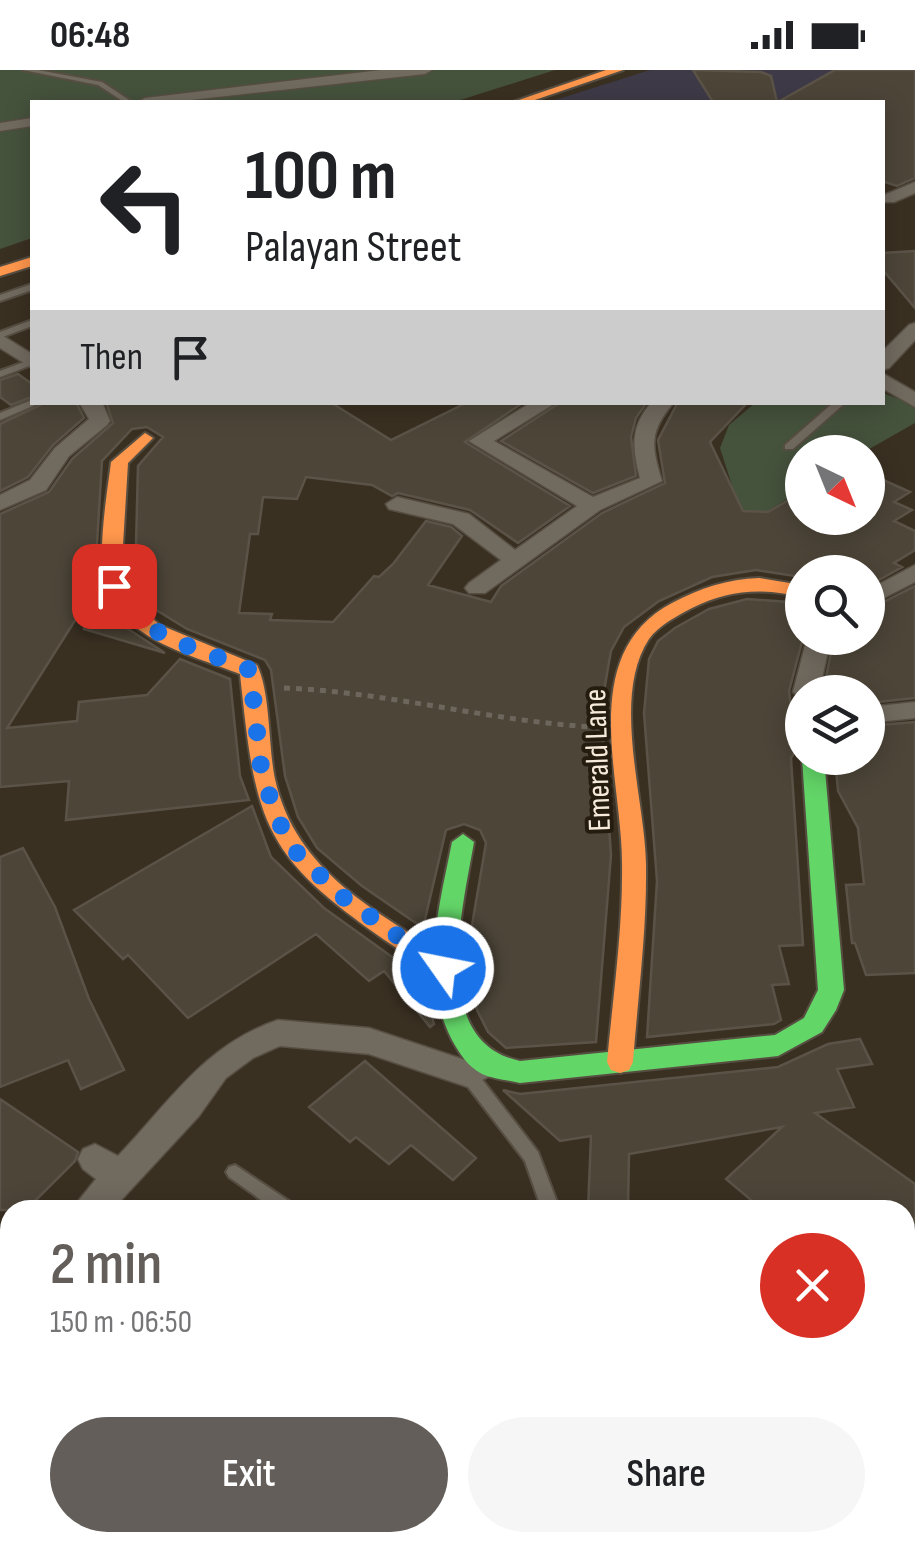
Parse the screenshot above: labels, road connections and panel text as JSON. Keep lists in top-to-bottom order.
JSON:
{
  "streets": {
    "street": ["Emerald Lane"]
  },
  "north": "bottom right",
  "page": {
    "status": "06:48",
    "turn": ["100 m", "Palayan Street"],
    "then": "Then",
    "heading": ["2 min", "150 m · 06:50"],
    "buttons": ["Exit", "Share"]
  }
}
